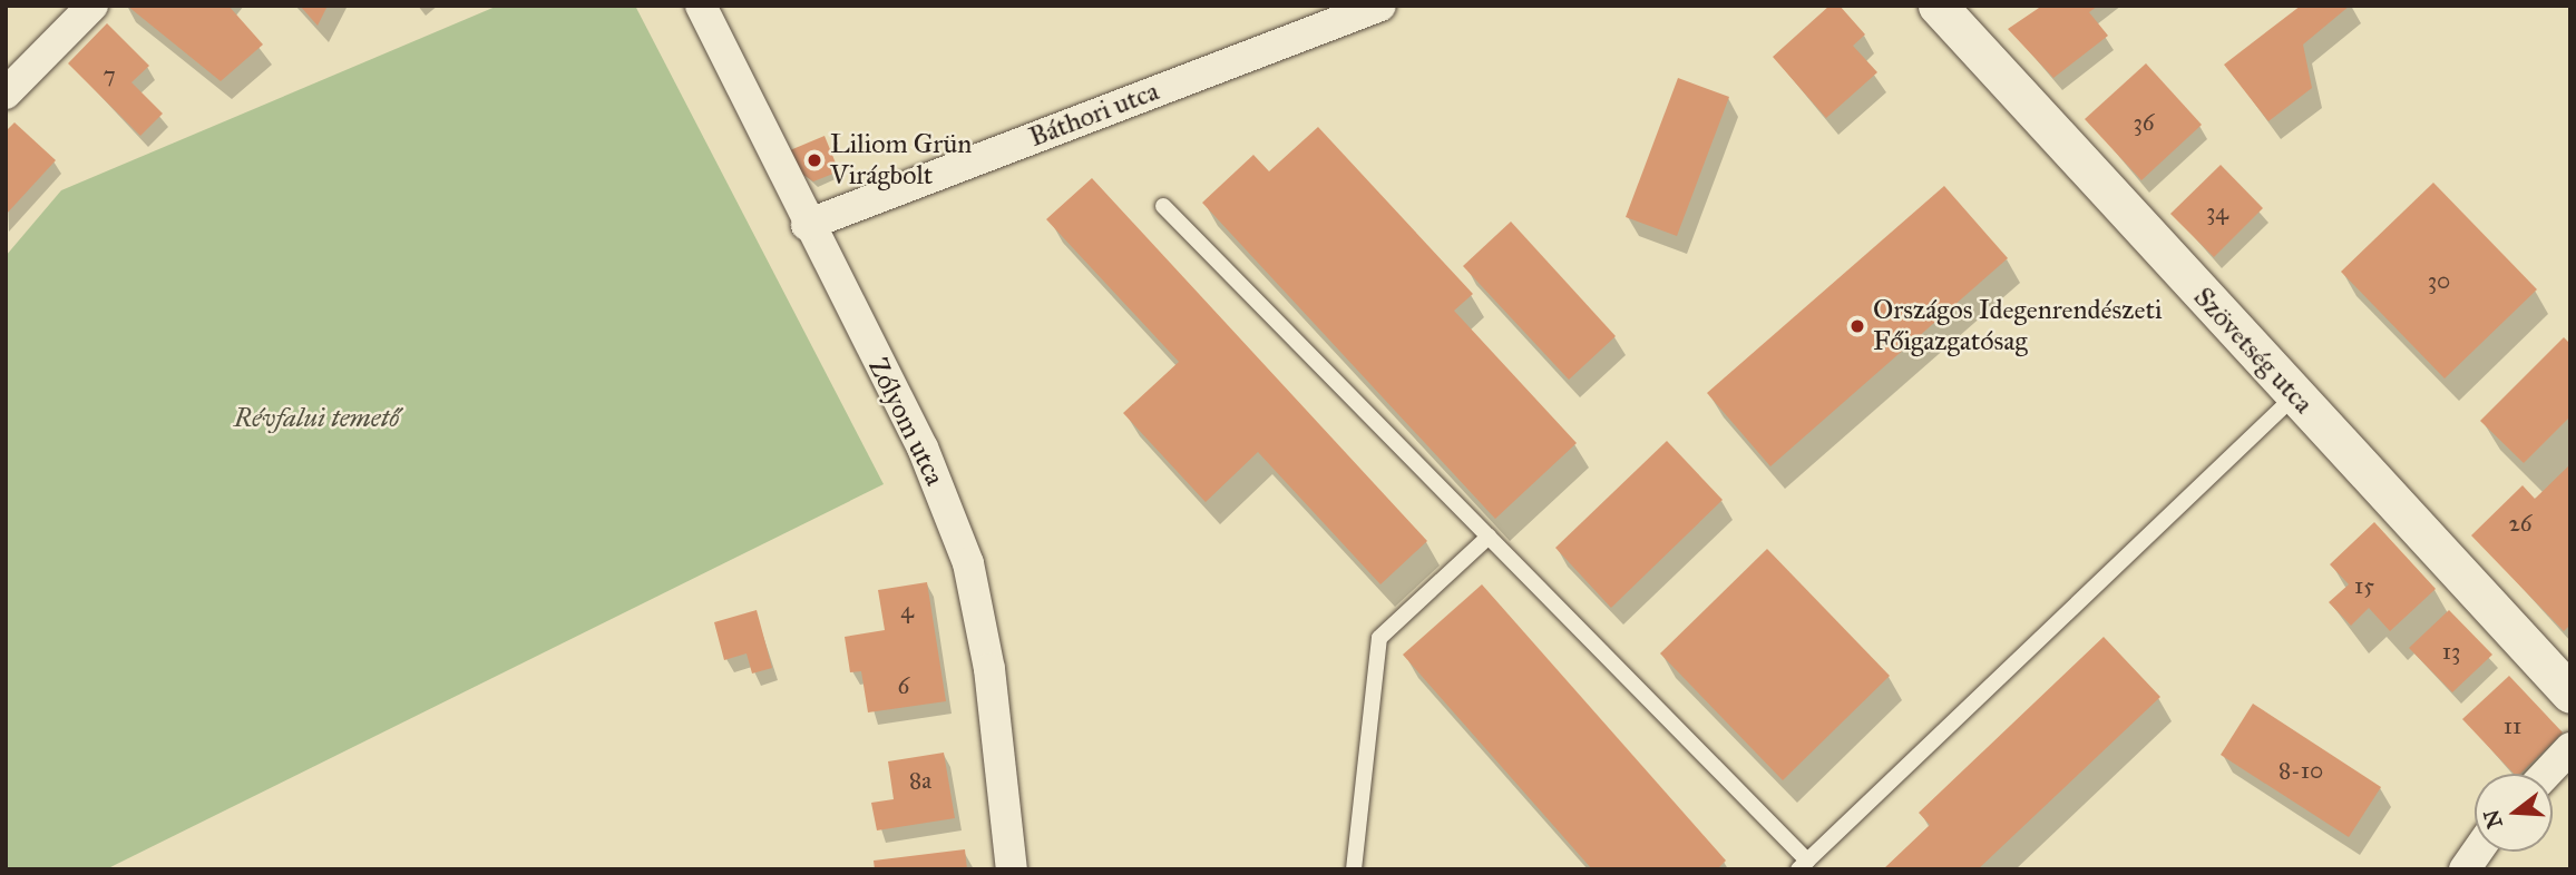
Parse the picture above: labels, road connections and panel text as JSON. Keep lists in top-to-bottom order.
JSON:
{
  "streets": {
    "street": ["Báthori utca", "Szövetség utca", "Zólyom utca"]
  },
  "crossings": [
    ["Báthori utca", "Zólyom utca"]
  ],
  "parks": ["Révfalui temető"],
  "places": ["Liliom Grün Virágbolt", "Országos Idegenrendészeti Főigazgatósag"],
  "house_numbers": [
    "7",
    "36",
    "34",
    "30",
    "26",
    "15",
    "4",
    "13",
    "6",
    "11",
    "8-10",
    "8a"
  ],
  "north": "left"
}
